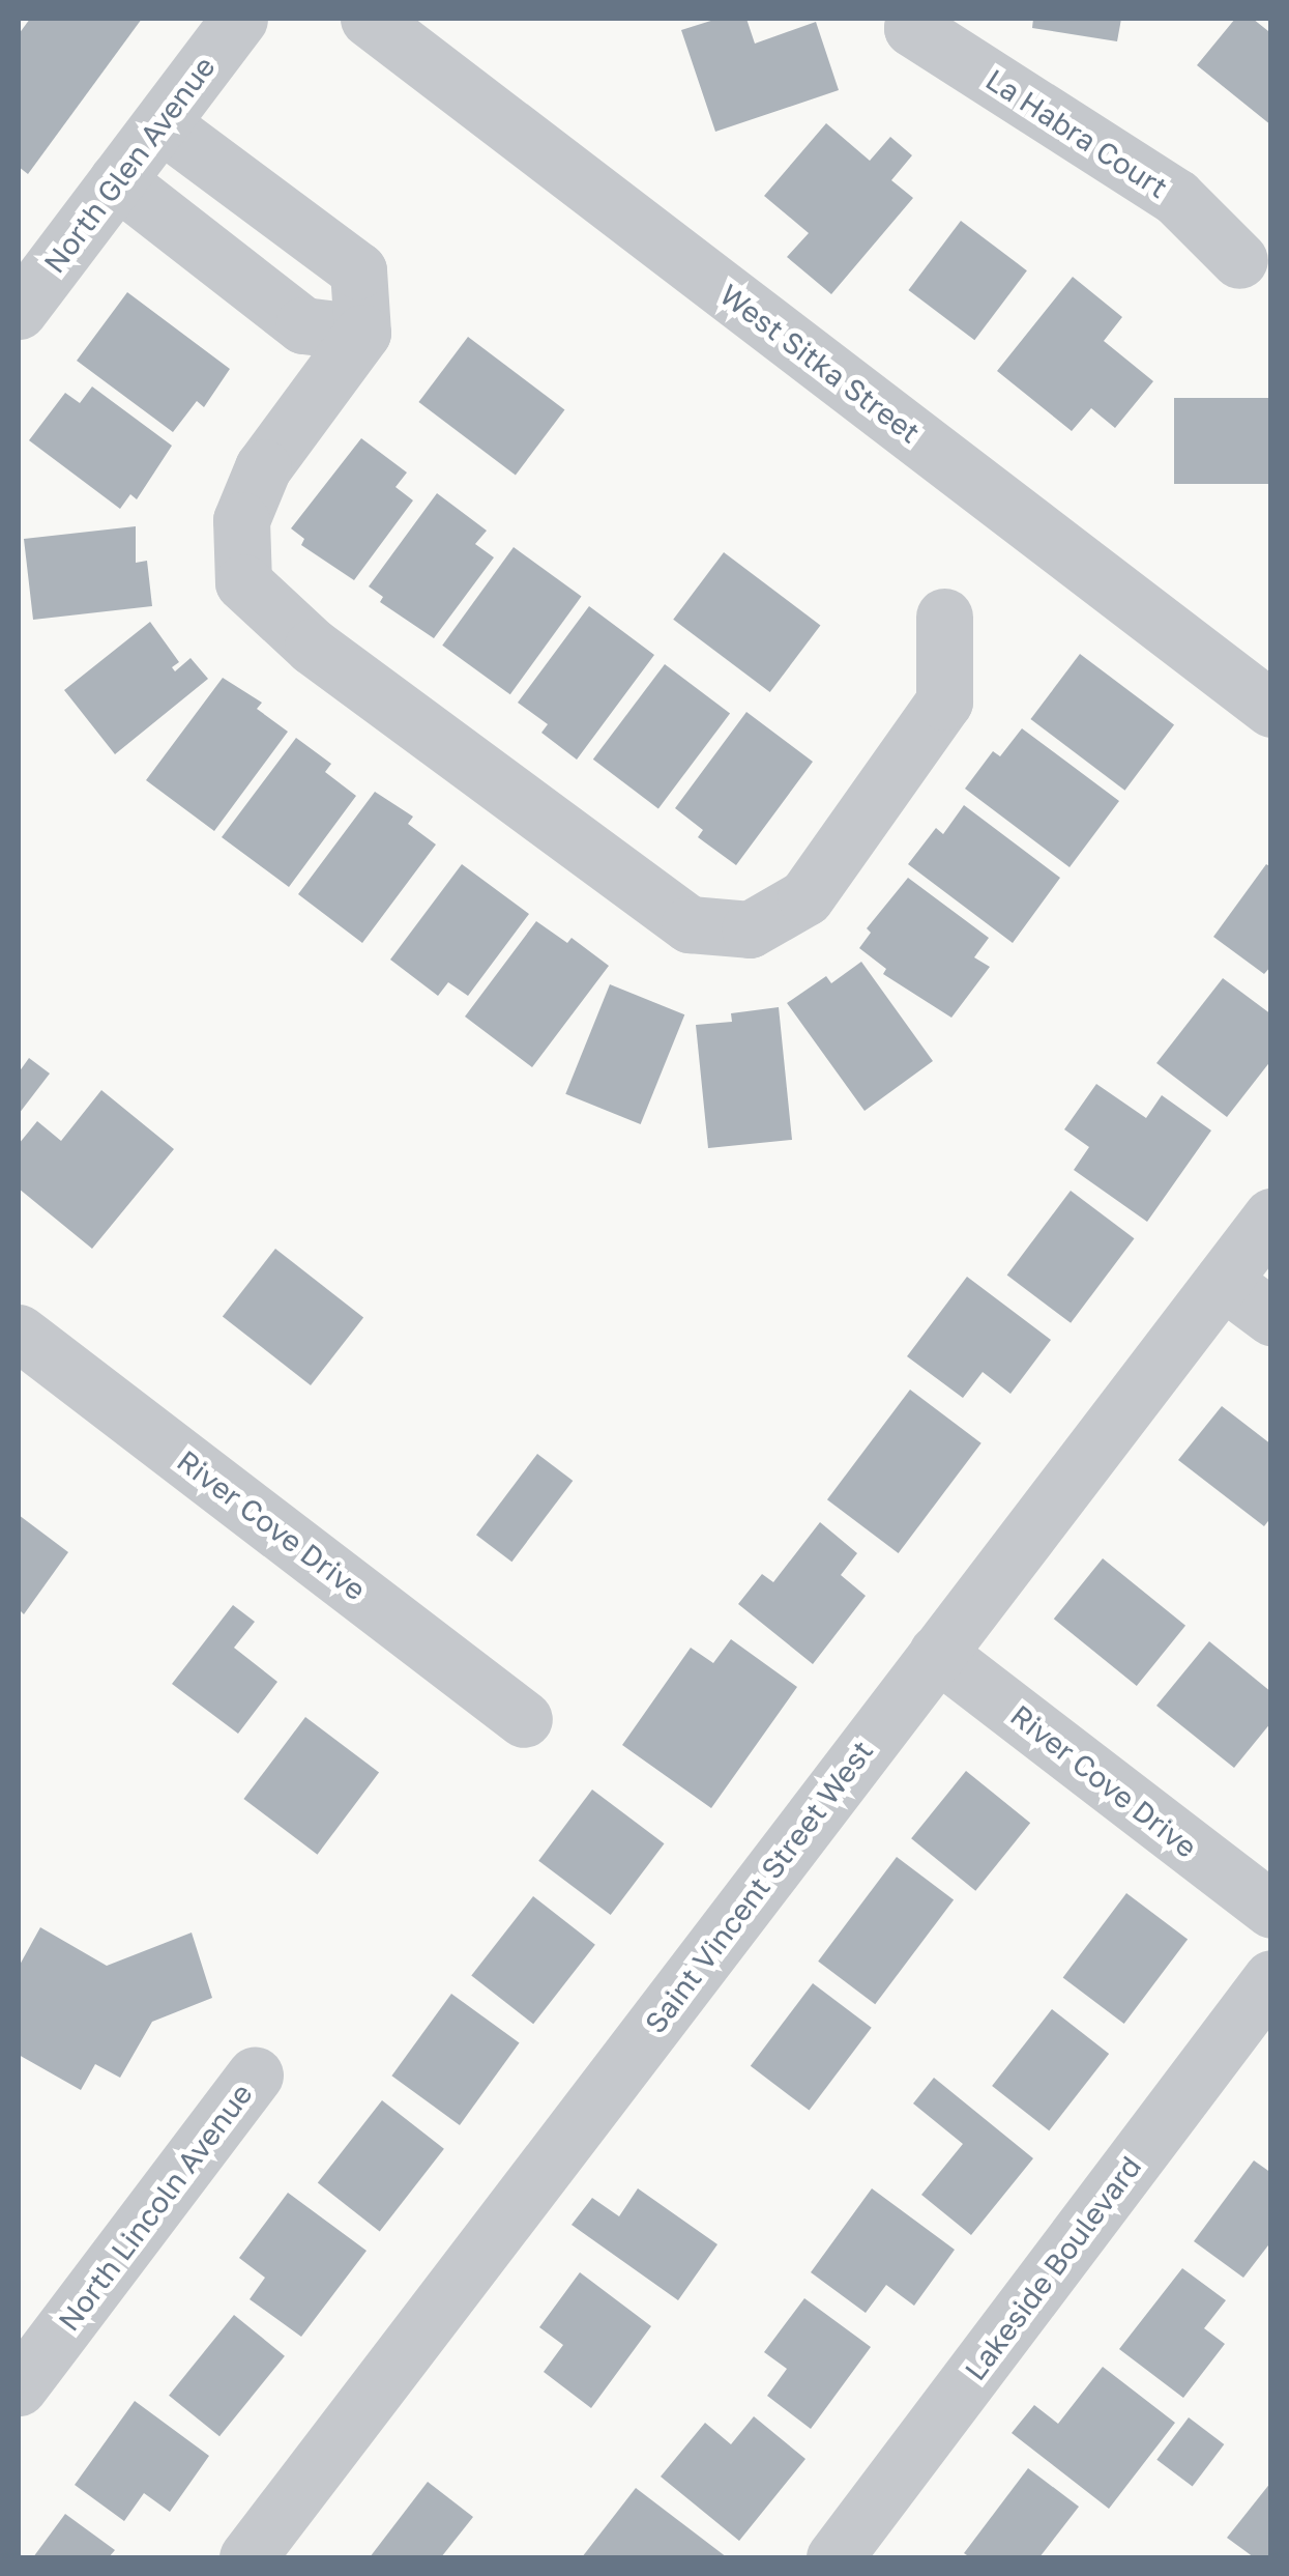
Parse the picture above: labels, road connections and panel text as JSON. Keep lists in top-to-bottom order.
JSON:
{
  "streets": {
    "street": [
      "La Habra Court",
      "North Glen Avenue",
      "West Sitka Street",
      "River Cove Drive",
      "Saint Vincent Street West",
      "North Lincoln Avenue",
      "Lakeside Boulevard"
    ]
  },
  "crossings": [
    ["River Cove Drive", "Saint Vincent Street West"]
  ]
}
